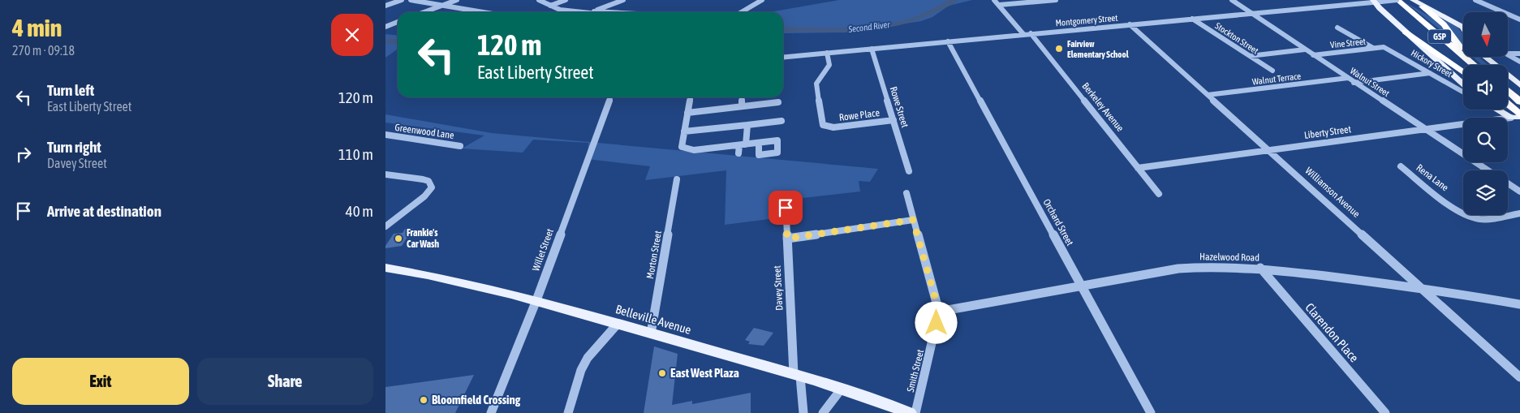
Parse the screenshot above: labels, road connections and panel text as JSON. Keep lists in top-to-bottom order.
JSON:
{
  "streets": {
    "highway": ["GSP"],
    "main road": ["Belleville Avenue"],
    "street": [
      "Montgomery Street",
      "Stockton Street",
      "Vine Street",
      "Hickory Street",
      "Walnut Terrace",
      "Walnut Street",
      "Rowe Street",
      "Berkeley Avenue",
      "Rowe Place",
      "Greenwood Lane",
      "Liberty Street",
      "Rena Lane",
      "Williamson Avenue",
      "Orchard Street",
      "Willet Street",
      "Morton Street",
      "Hazelwood Road",
      "Davey Street",
      "Clarendon Place",
      "Smith Street"
    ]
  },
  "crossings": [
    ["Montgomery Street", "GSP"],
    ["Montgomery Street", "Stockton Street"],
    ["Montgomery Street", "Walnut Street"],
    ["Montgomery Street", "Rowe Street"],
    ["Montgomery Street", "Berkeley Avenue"],
    ["Montgomery Street", "Rowe Place"],
    ["Montgomery Street", "Williamson Avenue"],
    ["Montgomery Street", "Orchard Street"],
    ["Vine Street", "Hickory Street"],
    ["Vine Street", "Walnut Street"],
    ["Walnut Terrace", "Walnut Street"],
    ["Walnut Terrace", "Williamson Avenue"],
    ["Walnut Street", "Liberty Street"],
    ["Rowe Street", "Rowe Place"],
    ["Berkeley Avenue", "Liberty Street"],
    ["Liberty Street", "Williamson Avenue"],
    ["Williamson Avenue", "Hazelwood Road"],
    ["Orchard Street", "Hazelwood Road"],
    ["Willet Street", "Belleville Avenue"],
    ["Morton Street", "Belleville Avenue"],
    ["Hazelwood Road", "Clarendon Place"],
    ["Hazelwood Road", "Smith Street"],
    ["Davey Street", "Belleville Avenue"]
  ],
  "water": ["Second River"],
  "places": [
    "Fairview Elementary School",
    "Frankie's Car Wash",
    "East West Plaza",
    "Bloomfield Crossing"
  ],
  "north": "bottom",
  "page": {
    "heading": ["4 min", "270 m · 09:18"],
    "turn": ["120 m", "East Liberty Street"],
    "list": [
      {
        "name": "Turn left",
        "note": "East Liberty Street",
        "value": "120 m"
      },
      {
        "name": "Turn right",
        "note": "Davey Street",
        "value": "110 m"
      },
      {
        "name": "Arrive at destination",
        "value": "40 m"
      }
    ],
    "buttons": ["Exit", "Share"]
  }
}
